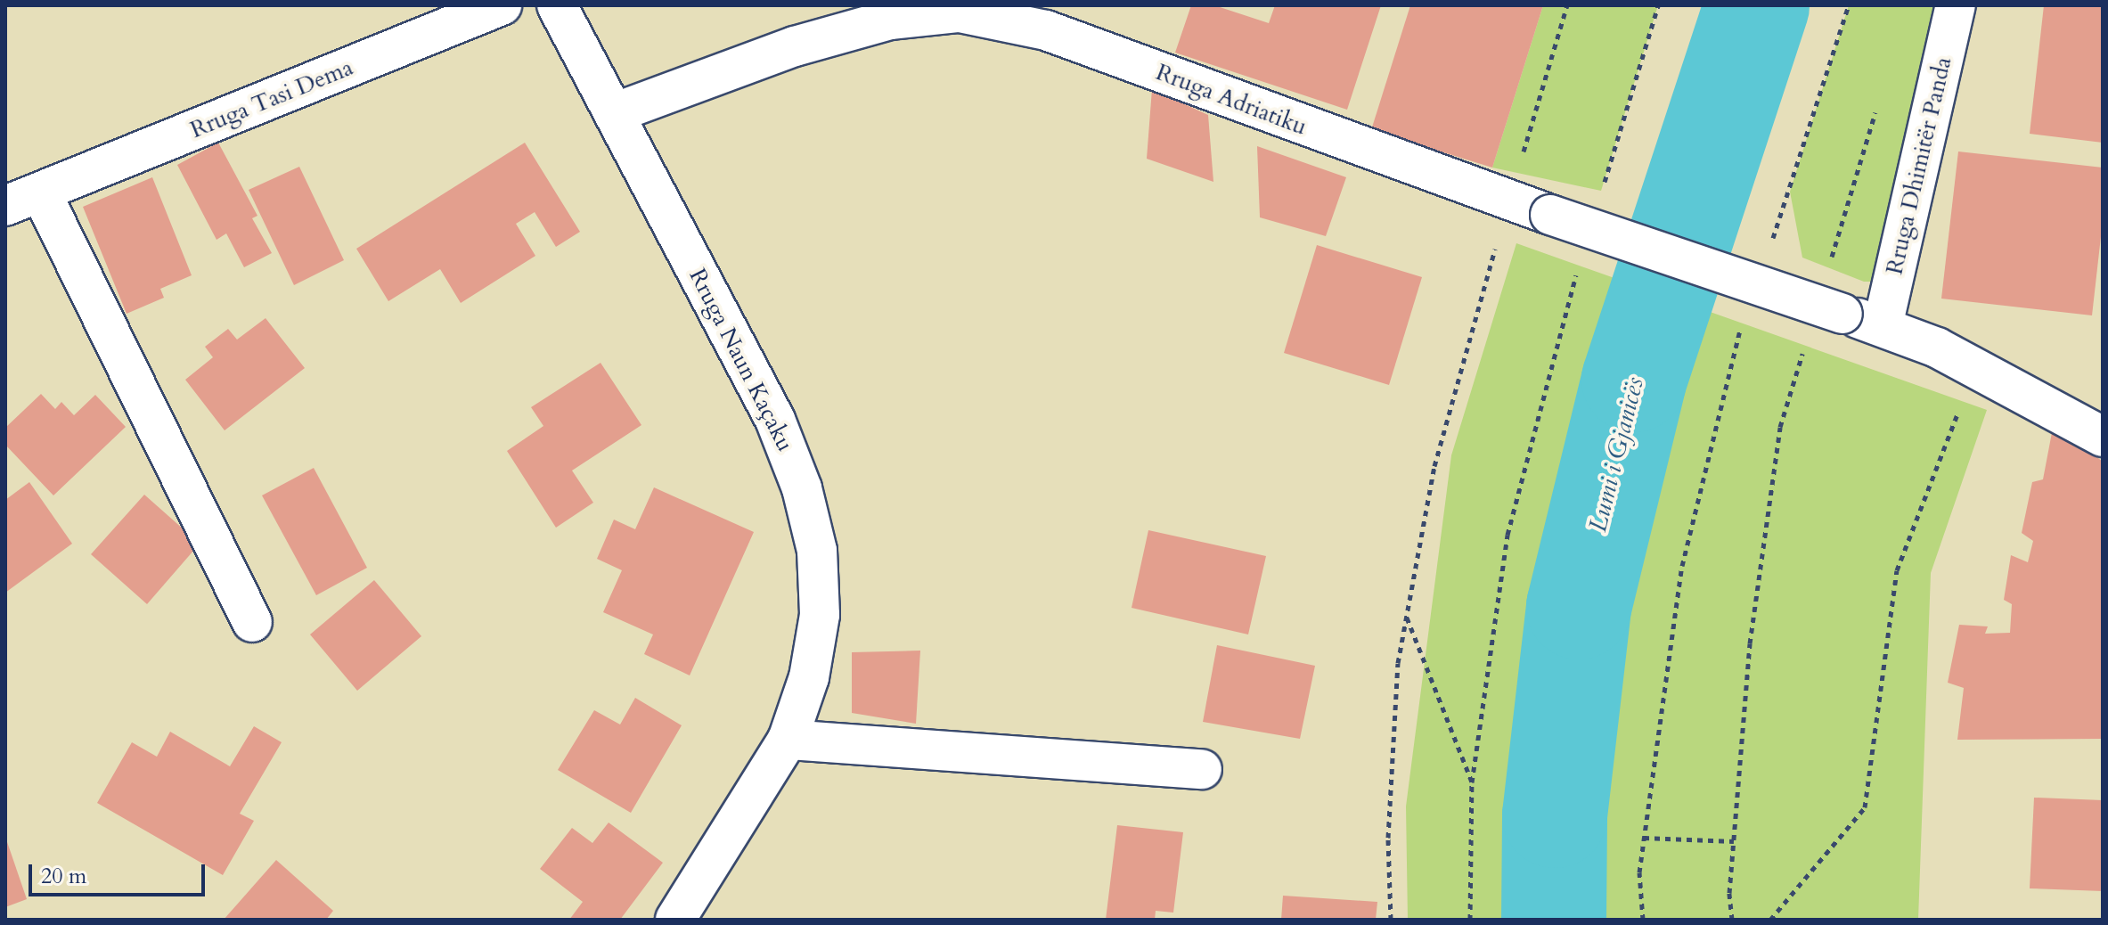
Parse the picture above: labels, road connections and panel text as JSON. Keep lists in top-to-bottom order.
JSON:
{
  "streets": {
    "street": [
      "Rruga Tasi Dema",
      "Rruga Adriatiku",
      "Rruga Dhimitër Panda",
      "Rruga Naun Kaçaku"
    ]
  },
  "crossings": [
    ["Rruga Adriatiku", "Rruga Dhimitër Panda"],
    ["Rruga Adriatiku", "Rruga Naun Kaçaku"]
  ],
  "water": ["Lumi i Gjanicës"],
  "scale_bar": "20 m"
}
